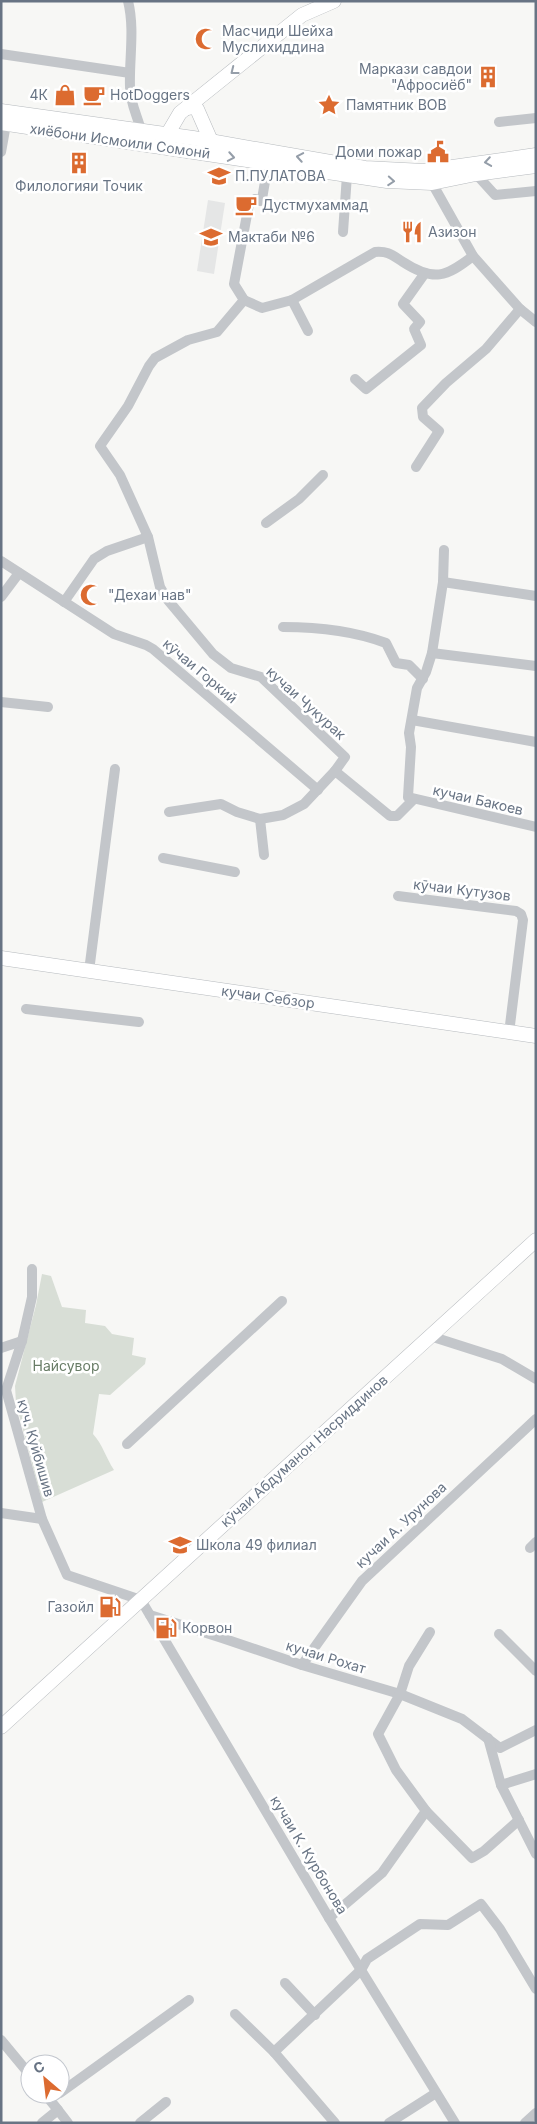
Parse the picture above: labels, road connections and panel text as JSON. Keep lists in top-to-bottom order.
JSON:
{
  "streets": {
    "main road": ["хиёбони Исмоили Сомонӣ", "кучаи Себзор", "кӯчаи Абдуманон Насриддинов"],
    "street": [
      "кӯчаи Горкий",
      "кучаи Чукурак",
      "кучаи Бакоев",
      "кӯчаи Кутузов",
      "куч. Куйбишив",
      "кучаи А. Урунова",
      "кучаи Рохат",
      "кучаи К. Курбонова"
    ]
  },
  "crossings": [
    ["кӯчаи Кутузов", "кучаи Себзор"],
    ["куч. Куйбишив", "кӯчаи Абдуманон Насриддинов"],
    ["куч. Куйбишив", "кучаи К. Курбонова"],
    ["кӯчаи Абдуманон Насриддинов", "кучаи К. Курбонова"],
    ["кучаи А. Урунова", "кучаи Рохат"],
    ["кучаи Рохат", "кучаи К. Курбонова"]
  ],
  "parks": ["Найсувор"],
  "places": {
    "mosque": ["Масчиди Шейха Муслихиддина", "\"Дехаи нав\""],
    "building": ["Маркази савдои \"Афросиёб\"", "Филологияи Точик"],
    "shop": ["4К"],
    "cafe": ["HotDoggers", "Дустмухаммад"],
    "place": ["Памятник ВОВ"],
    "public building": ["Доми пожар"],
    "school or university": ["П.ПУЛАТОВА", "Мактаби №6", "Школа 49 филиал"],
    "restaurant": ["Азизон"],
    "fuel station": ["Газойл", "Корвон"]
  },
  "north": "top left"
}
